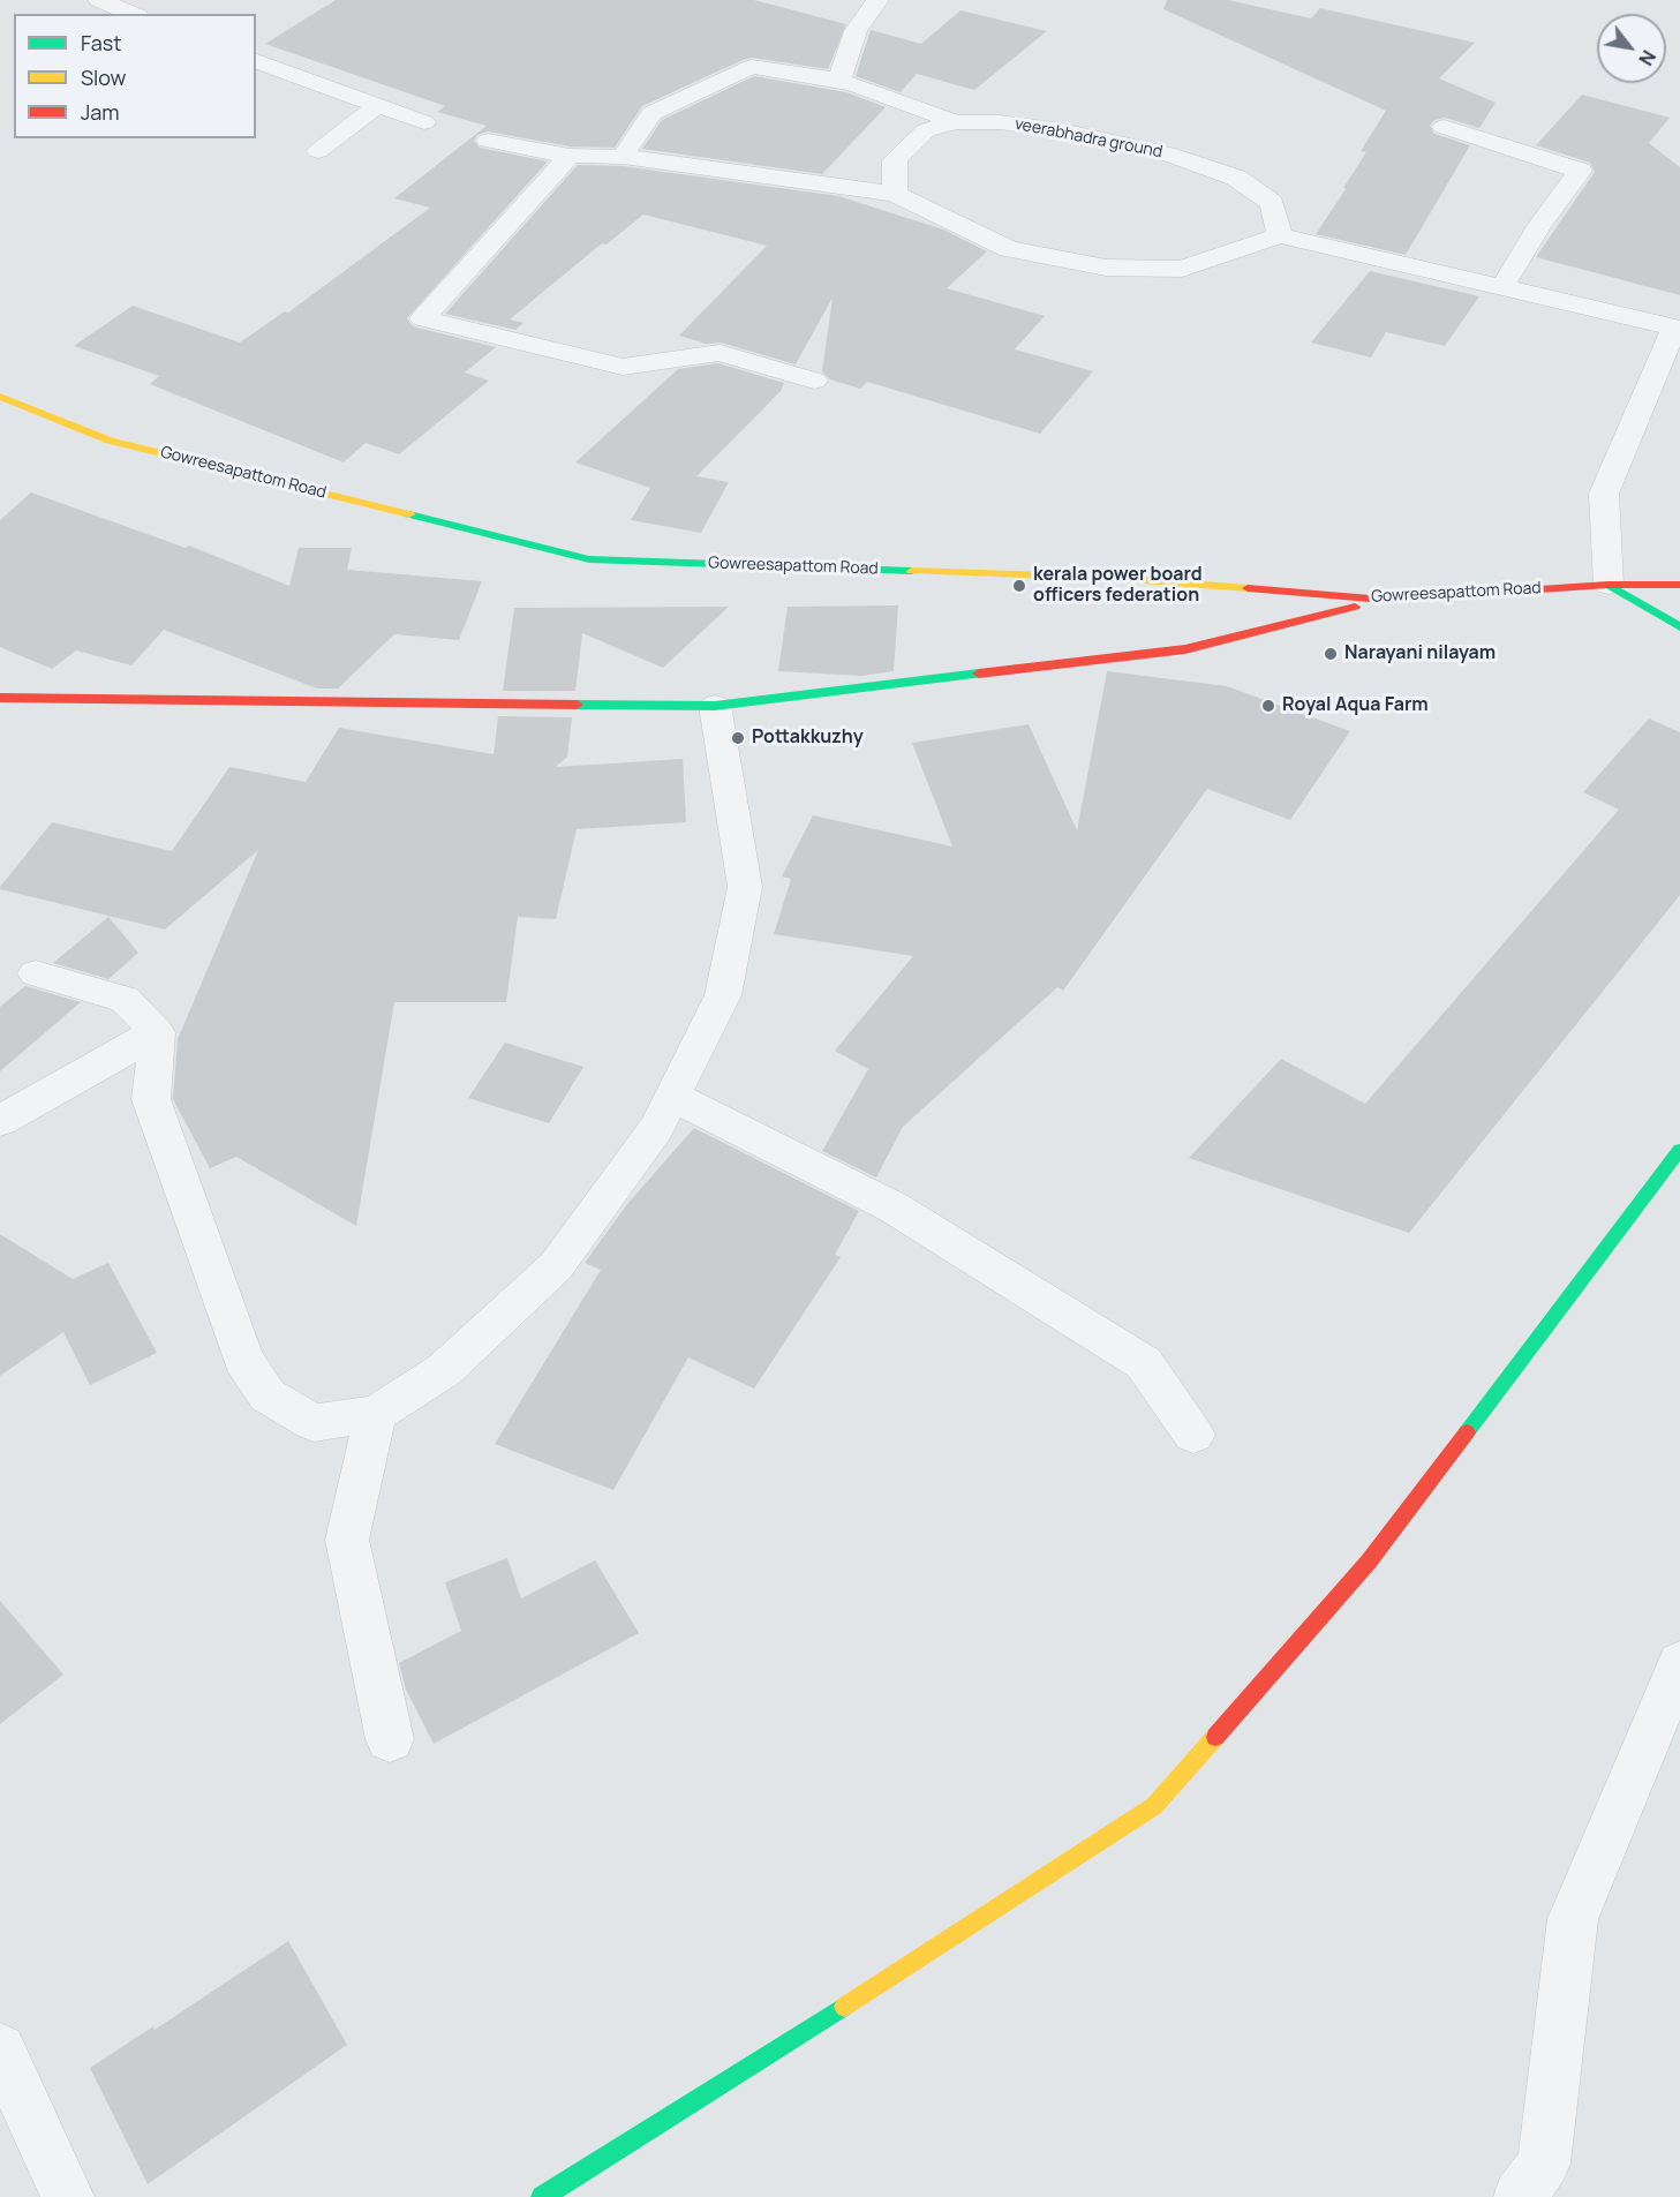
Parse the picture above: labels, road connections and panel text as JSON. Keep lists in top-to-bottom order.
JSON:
{
  "streets": {
    "street": ["veerabhadra ground", "Gowreesapattom Road"]
  },
  "places": [
    "kerala power board officers federation",
    "Narayani nilayam",
    "Royal Aqua Farm",
    "Pottakkuzhy"
  ],
  "legend": ["Fast", "Slow", "Jam"],
  "north": "bottom right"
}
